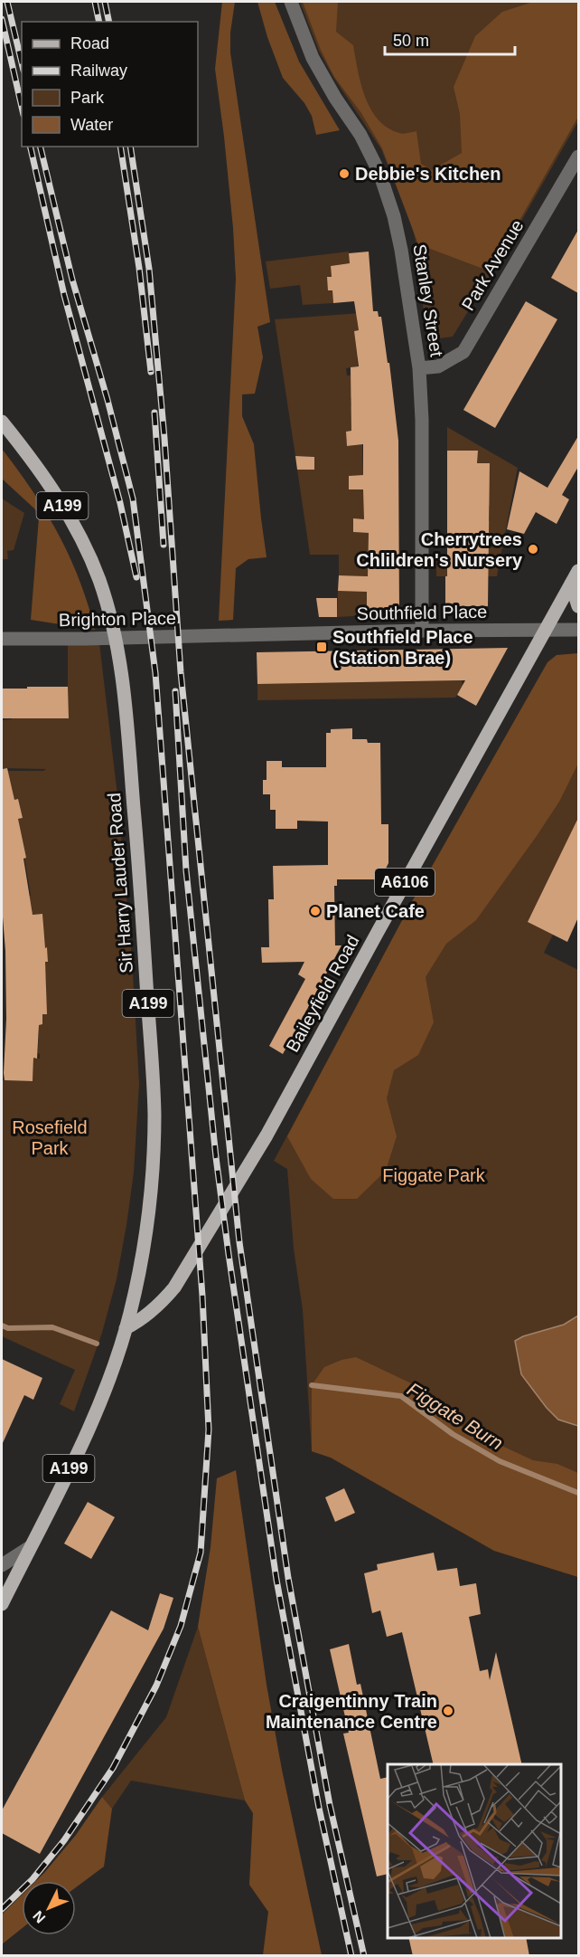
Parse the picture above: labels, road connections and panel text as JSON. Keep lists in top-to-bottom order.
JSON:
{
  "streets": {
    "main road": [
      "A199",
      "A6106",
      "Sir Harry Lauder Road",
      "Baileyfield Road"
    ],
    "street": [
      "Park Avenue",
      "Stanley Street",
      "Southfield Place",
      "Brighton Place"
    ]
  },
  "crossings": [
    ["Park Avenue", "Stanley Street"],
    ["Stanley Street", "Southfield Place"],
    ["Southfield Place", "Brighton Place"],
    ["Southfield Place", "A6106"],
    ["Southfield Place", "Baileyfield Road"],
    ["A6106", "Baileyfield Road"],
    ["Sir Harry Lauder Road", "Baileyfield Road"]
  ],
  "water": ["Figgate Burn"],
  "parks": ["Rosefield Park", "Figgate Park"],
  "places": {
    "other": [
      "Debbie's Kitchen",
      "Cherrytrees Chlildren's Nursery",
      "Planet Cafe",
      "Craigentinny Train Maintenance Centre"
    ],
    "transit": ["Southfield Place (Station Brae)"]
  },
  "legend": [
    "Road",
    "Railway",
    "Park",
    "Water"
  ],
  "scale_bar": "50 m",
  "north": "bottom left"
}
